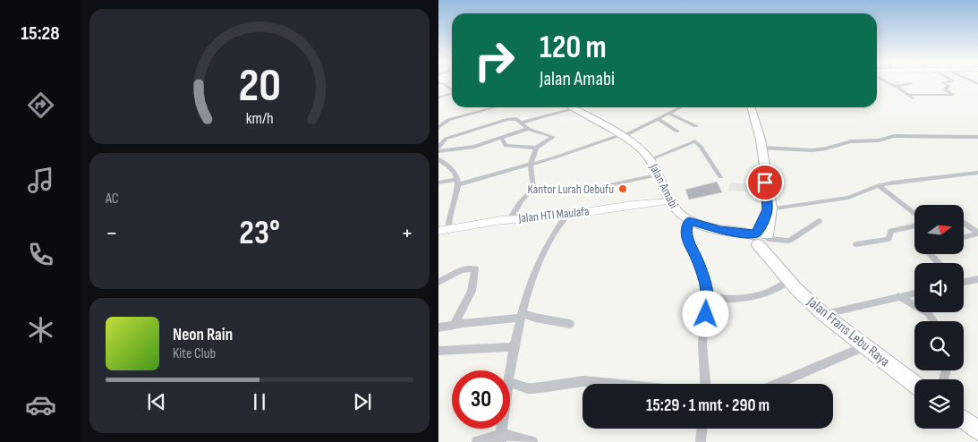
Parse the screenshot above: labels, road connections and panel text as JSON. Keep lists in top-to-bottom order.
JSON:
{
  "streets": {
    "main road": ["Jalan Amabi", "Jalan Frans Lebu Raya"],
    "street": ["Jalan HTI Maulafa"]
  },
  "crossings": [
    ["Jalan Amabi", "Jalan HTI Maulafa"],
    ["Jalan Amabi", "Jalan Frans Lebu Raya"]
  ],
  "places": ["Kantor Lurah Oebufu"],
  "north": "right",
  "page": {
    "tabs": "15:28",
    "turn": ["120 m", "Jalan Amabi"],
    "tile": "AC",
    "heat": ["−", "23°", "+"],
    "song": ["Neon Rain", "Kite Club"],
    "limit": "30",
    "trip": "15:29 · 1 mnt · 290 m",
    "gauge": ["20", "km/h"]
  }
}
